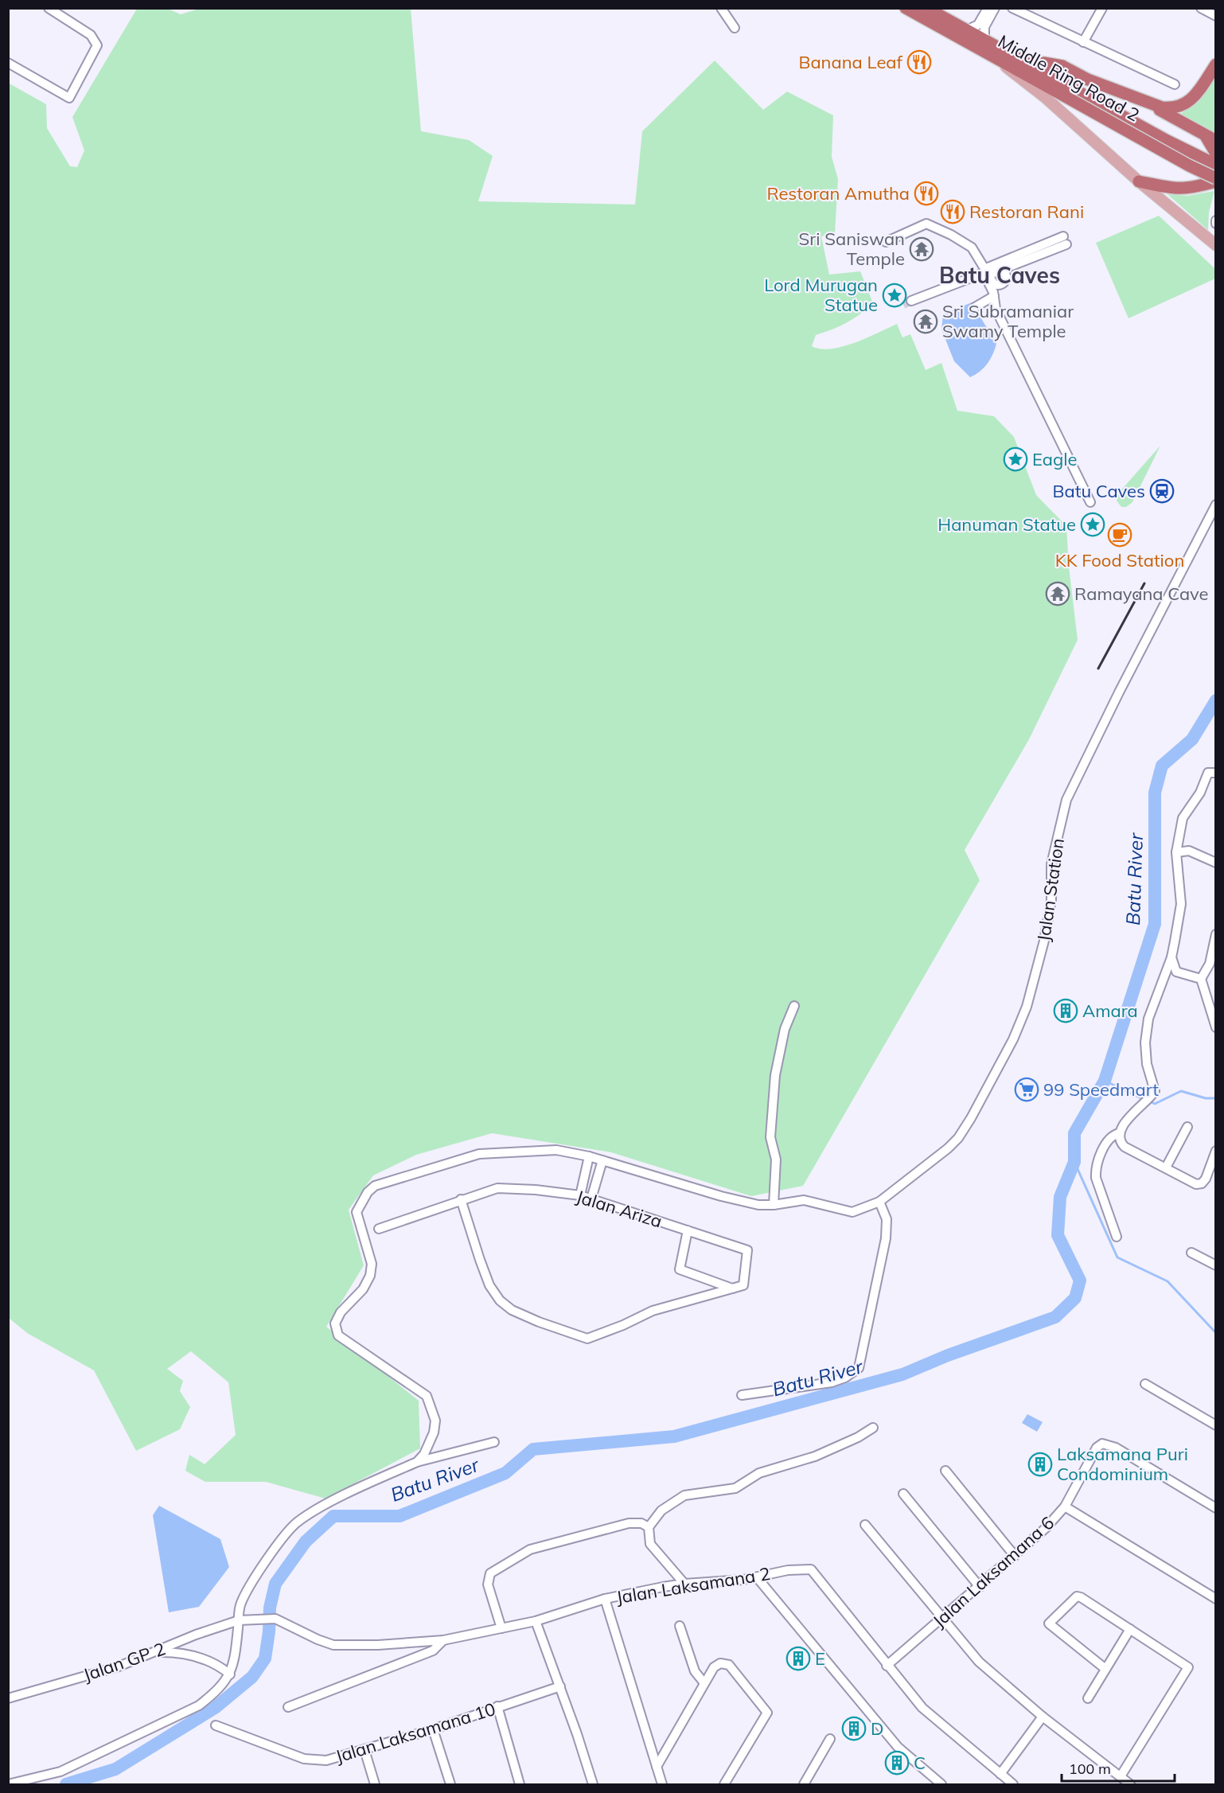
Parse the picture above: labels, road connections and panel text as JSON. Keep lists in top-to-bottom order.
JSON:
{
  "streets": {
    "highway": ["Middle Ring Road 2"],
    "street": [
      "Jalan Station",
      "Jalan Ariza",
      "Jalan Laksamana 6",
      "Jalan Laksamana 2",
      "Jalan GP 2",
      "Jalan Laksamana 10"
    ]
  },
  "crossings": [
    ["Jalan Laksamana 6", "Jalan Laksamana 2"],
    ["Jalan Laksamana 2", "Jalan GP 2"]
  ],
  "districts": ["Batu Caves"],
  "water": ["Batu River"],
  "places": {
    "restaurant": ["Banana Leaf", "Restoran Amutha", "Restoran Rani"],
    "temple": ["Sri Saniswan Temple", "Sri Subramaniar Swamy Temple", "Ramayana Cave"],
    "place": ["Lord Murugan Statue", "Eagle", "Hanuman Statue"],
    "station": ["Batu Caves"],
    "cafe": ["KK Food Station"],
    "building": [
      "Amara",
      "Laksamana Puri Condominium",
      "E",
      "D",
      "C"
    ],
    "supermarket": ["99 Speedmart"]
  },
  "scale_bar": "100 m"
}
